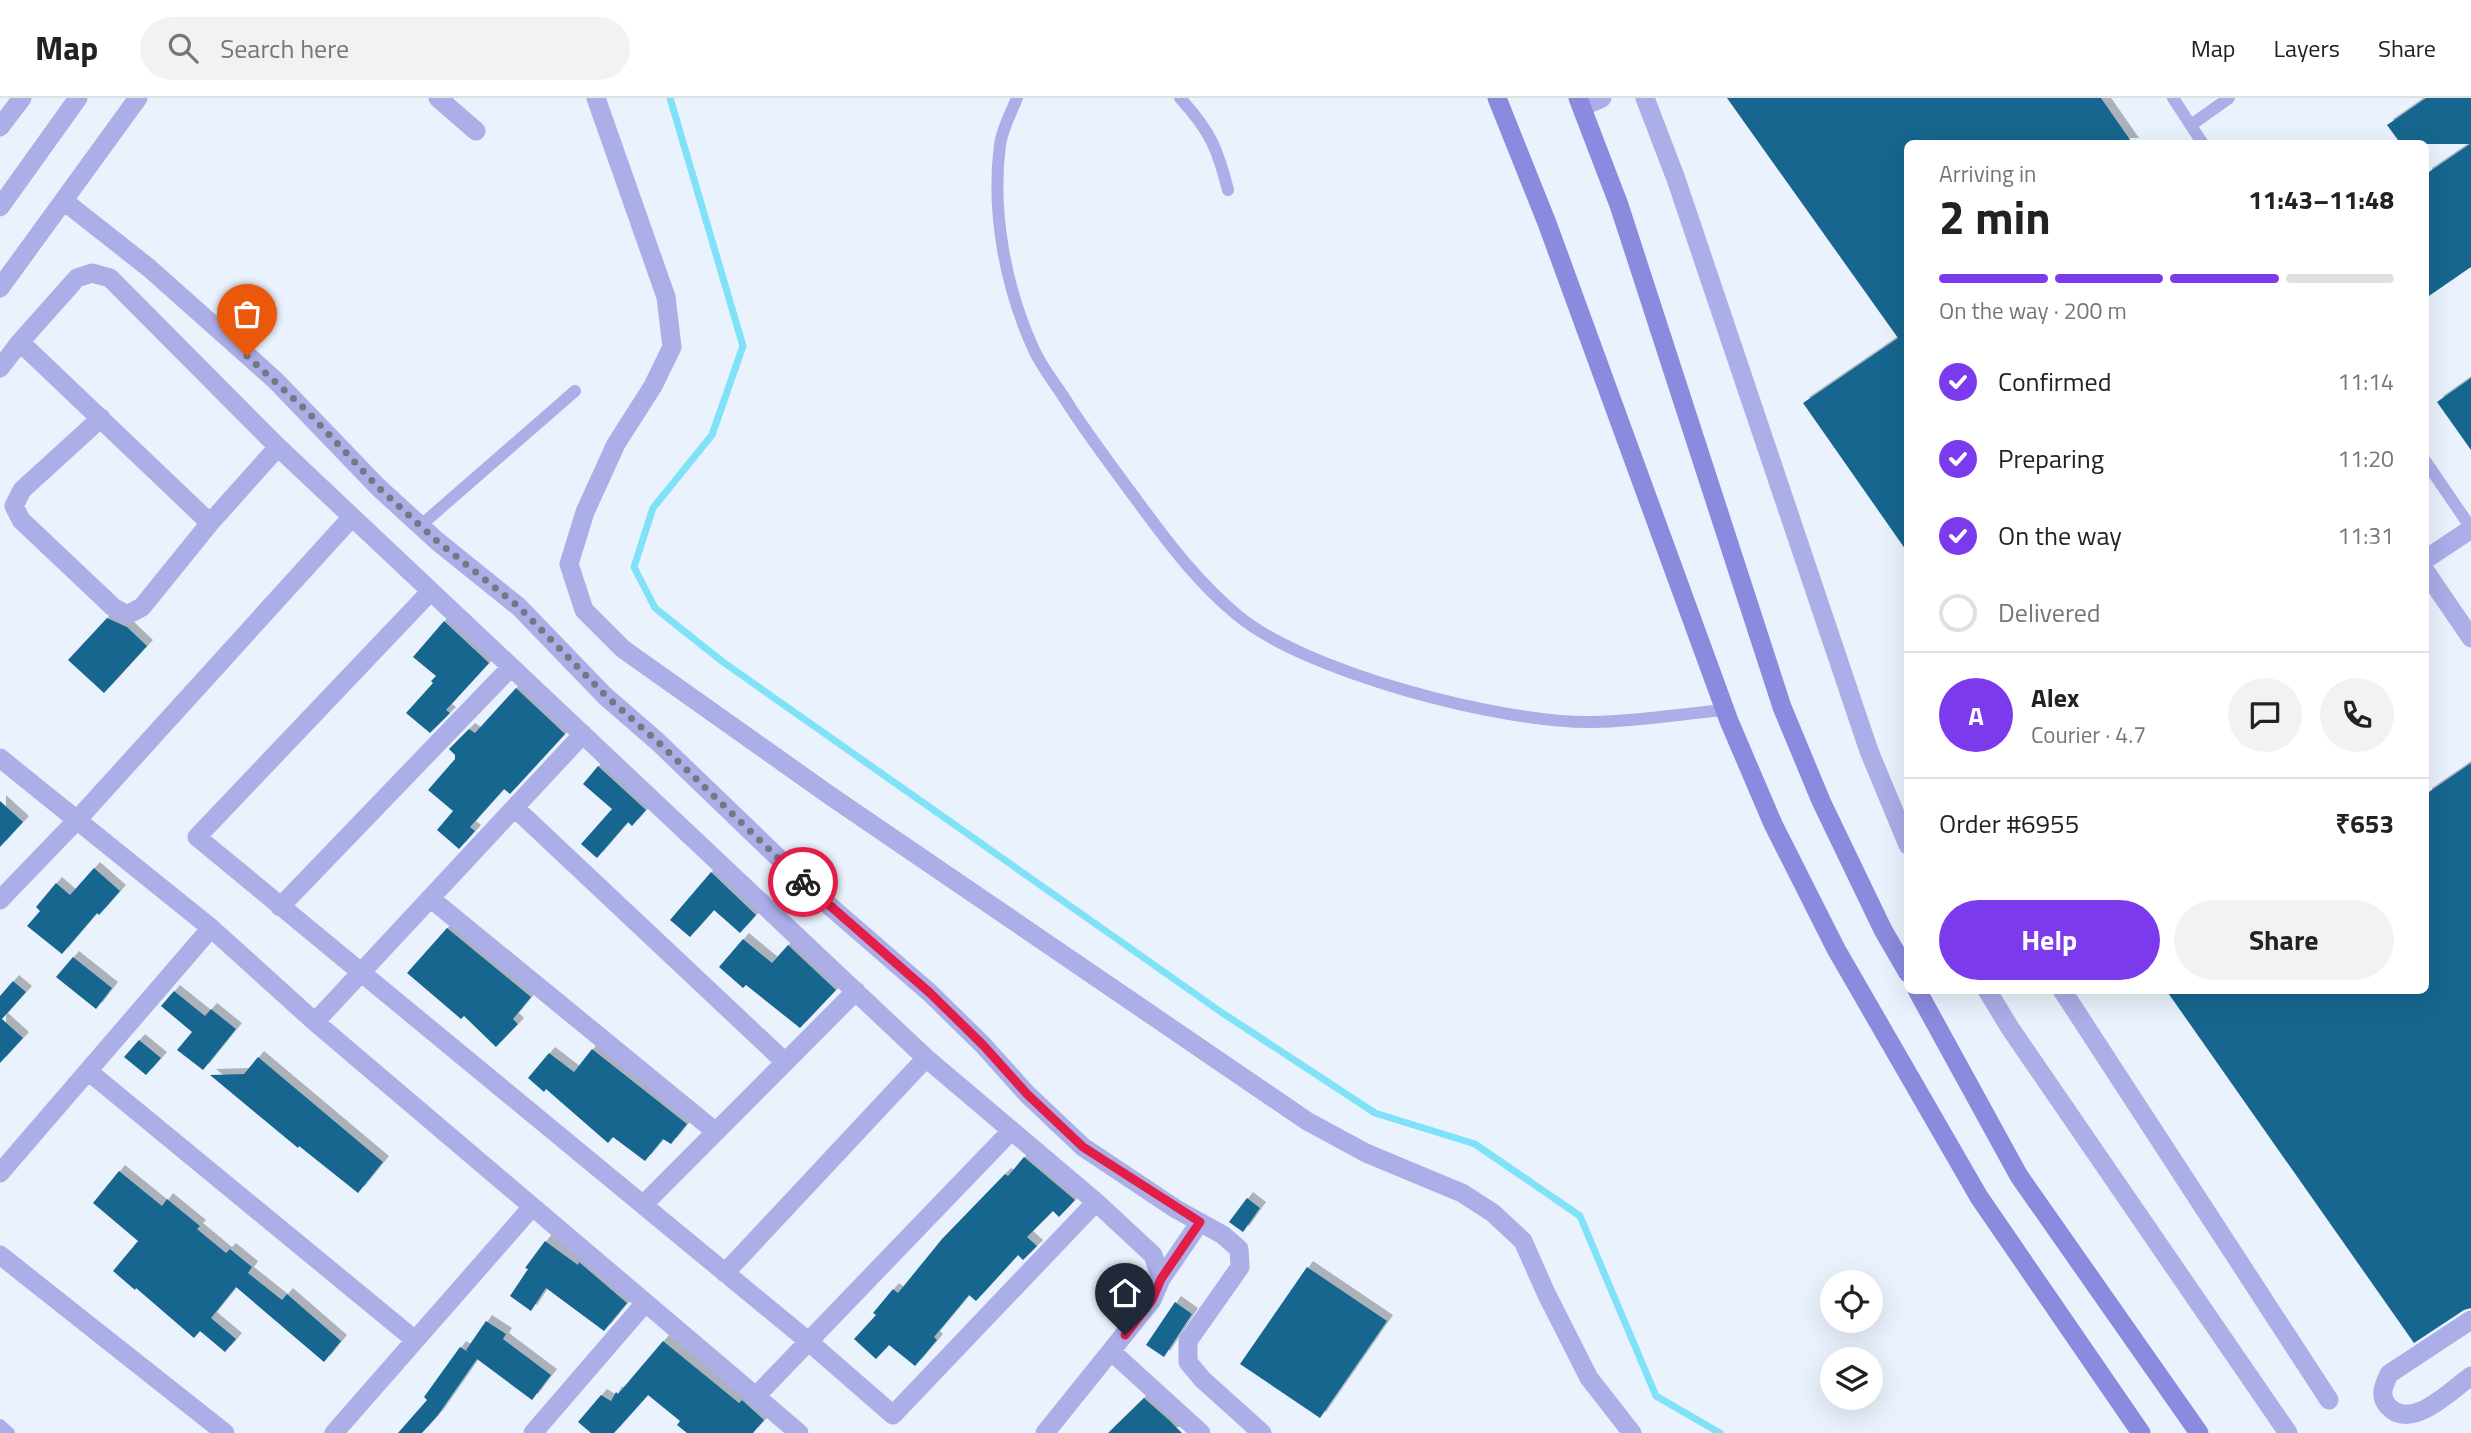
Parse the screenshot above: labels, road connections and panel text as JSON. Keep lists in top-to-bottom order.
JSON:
{
  "page": {
    "header": "Map",
    "search": "Search here",
    "nav": ["Map", "Layers", "Share"],
    "heading": ["2 min", "Arriving in", "11:43–11:48"],
    "panel": [
      "Alex",
      "Courier · 4.7",
      "Order #6955",
      "₹653"
    ],
    "bar": "On the way · 200 m",
    "list": [
      ["Confirmed", "11:14"],
      ["Preparing", "11:20"],
      ["On the way", "11:31"],
      "Delivered"
    ],
    "round": "A",
    "buttons": ["Help", "Share"]
  }
}
